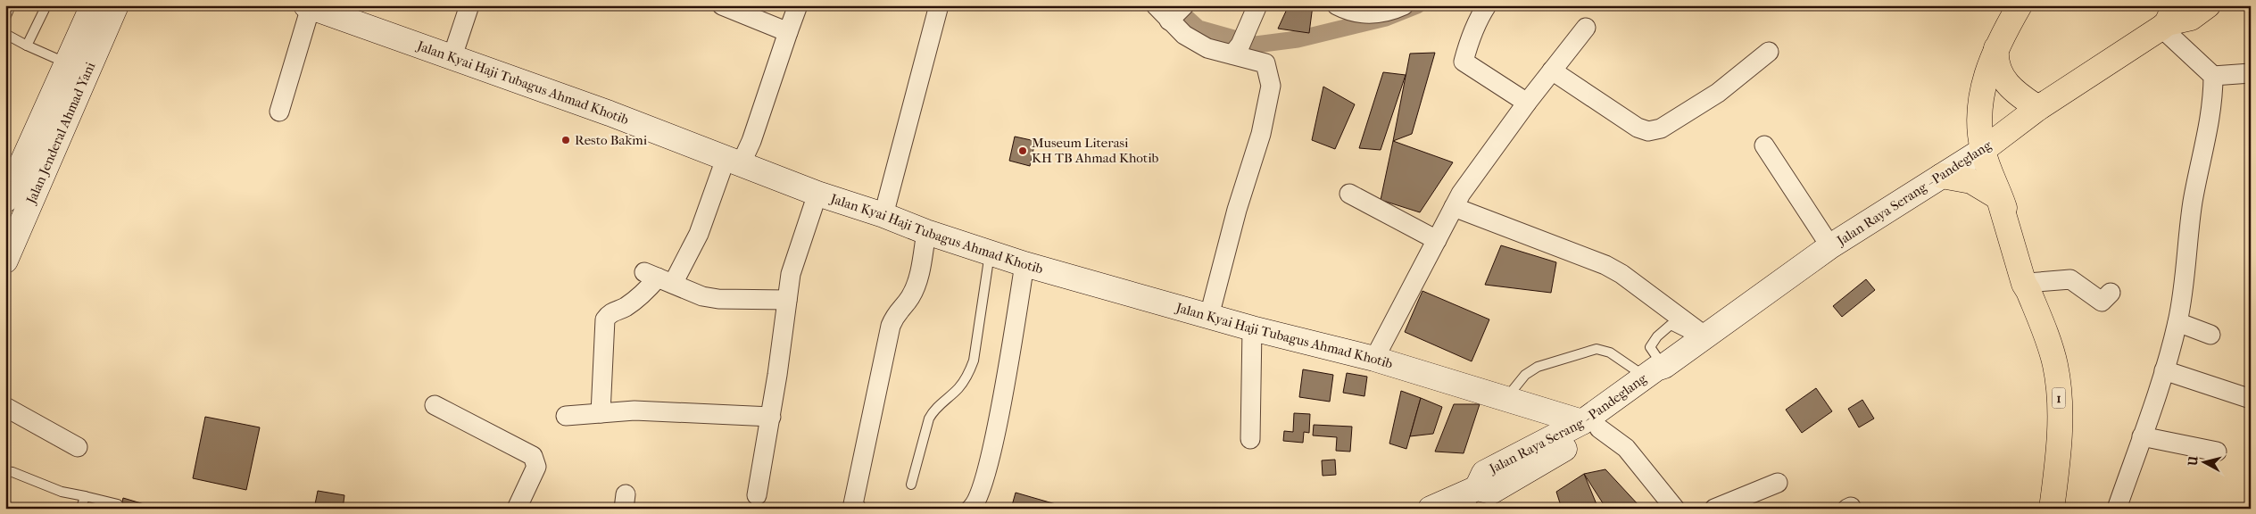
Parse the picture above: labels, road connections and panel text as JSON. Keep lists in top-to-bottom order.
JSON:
{
  "streets": {
    "highway": ["Jalan Raya Serang - Pandeglang", "1"],
    "street": ["Jalan Kyai Haji Tubagus Ahmad Khotib", "Jalan Jenderal Ahmad Yani"]
  },
  "crossings": [
    ["Jalan Kyai Haji Tubagus Ahmad Khotib", "Jalan Raya Serang - Pandeglang"]
  ],
  "places": ["Resto Bakmi", "Museum Literasi KH TB Ahmad Khotib"],
  "north": "left"
}
